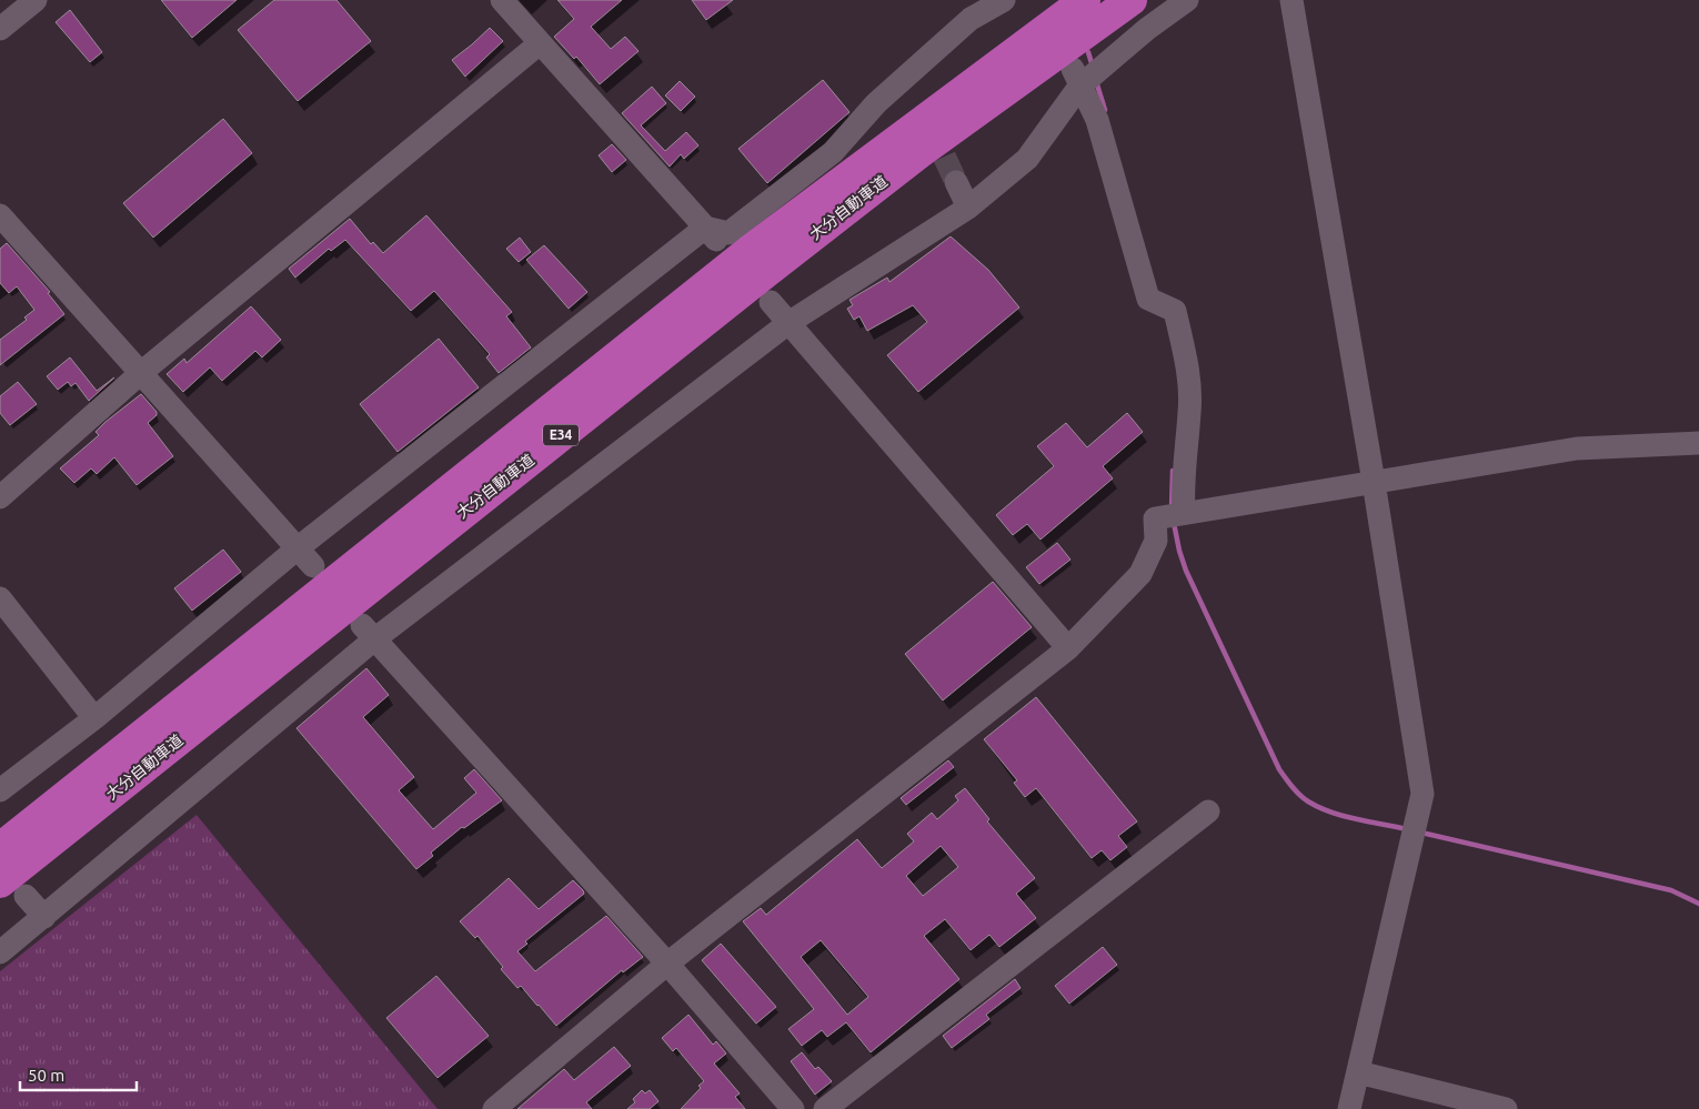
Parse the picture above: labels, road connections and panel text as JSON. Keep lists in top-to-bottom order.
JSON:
{
  "streets": {
    "highway": ["大分自動車道", "E34"]
  },
  "scale_bar": "50 m"
}
